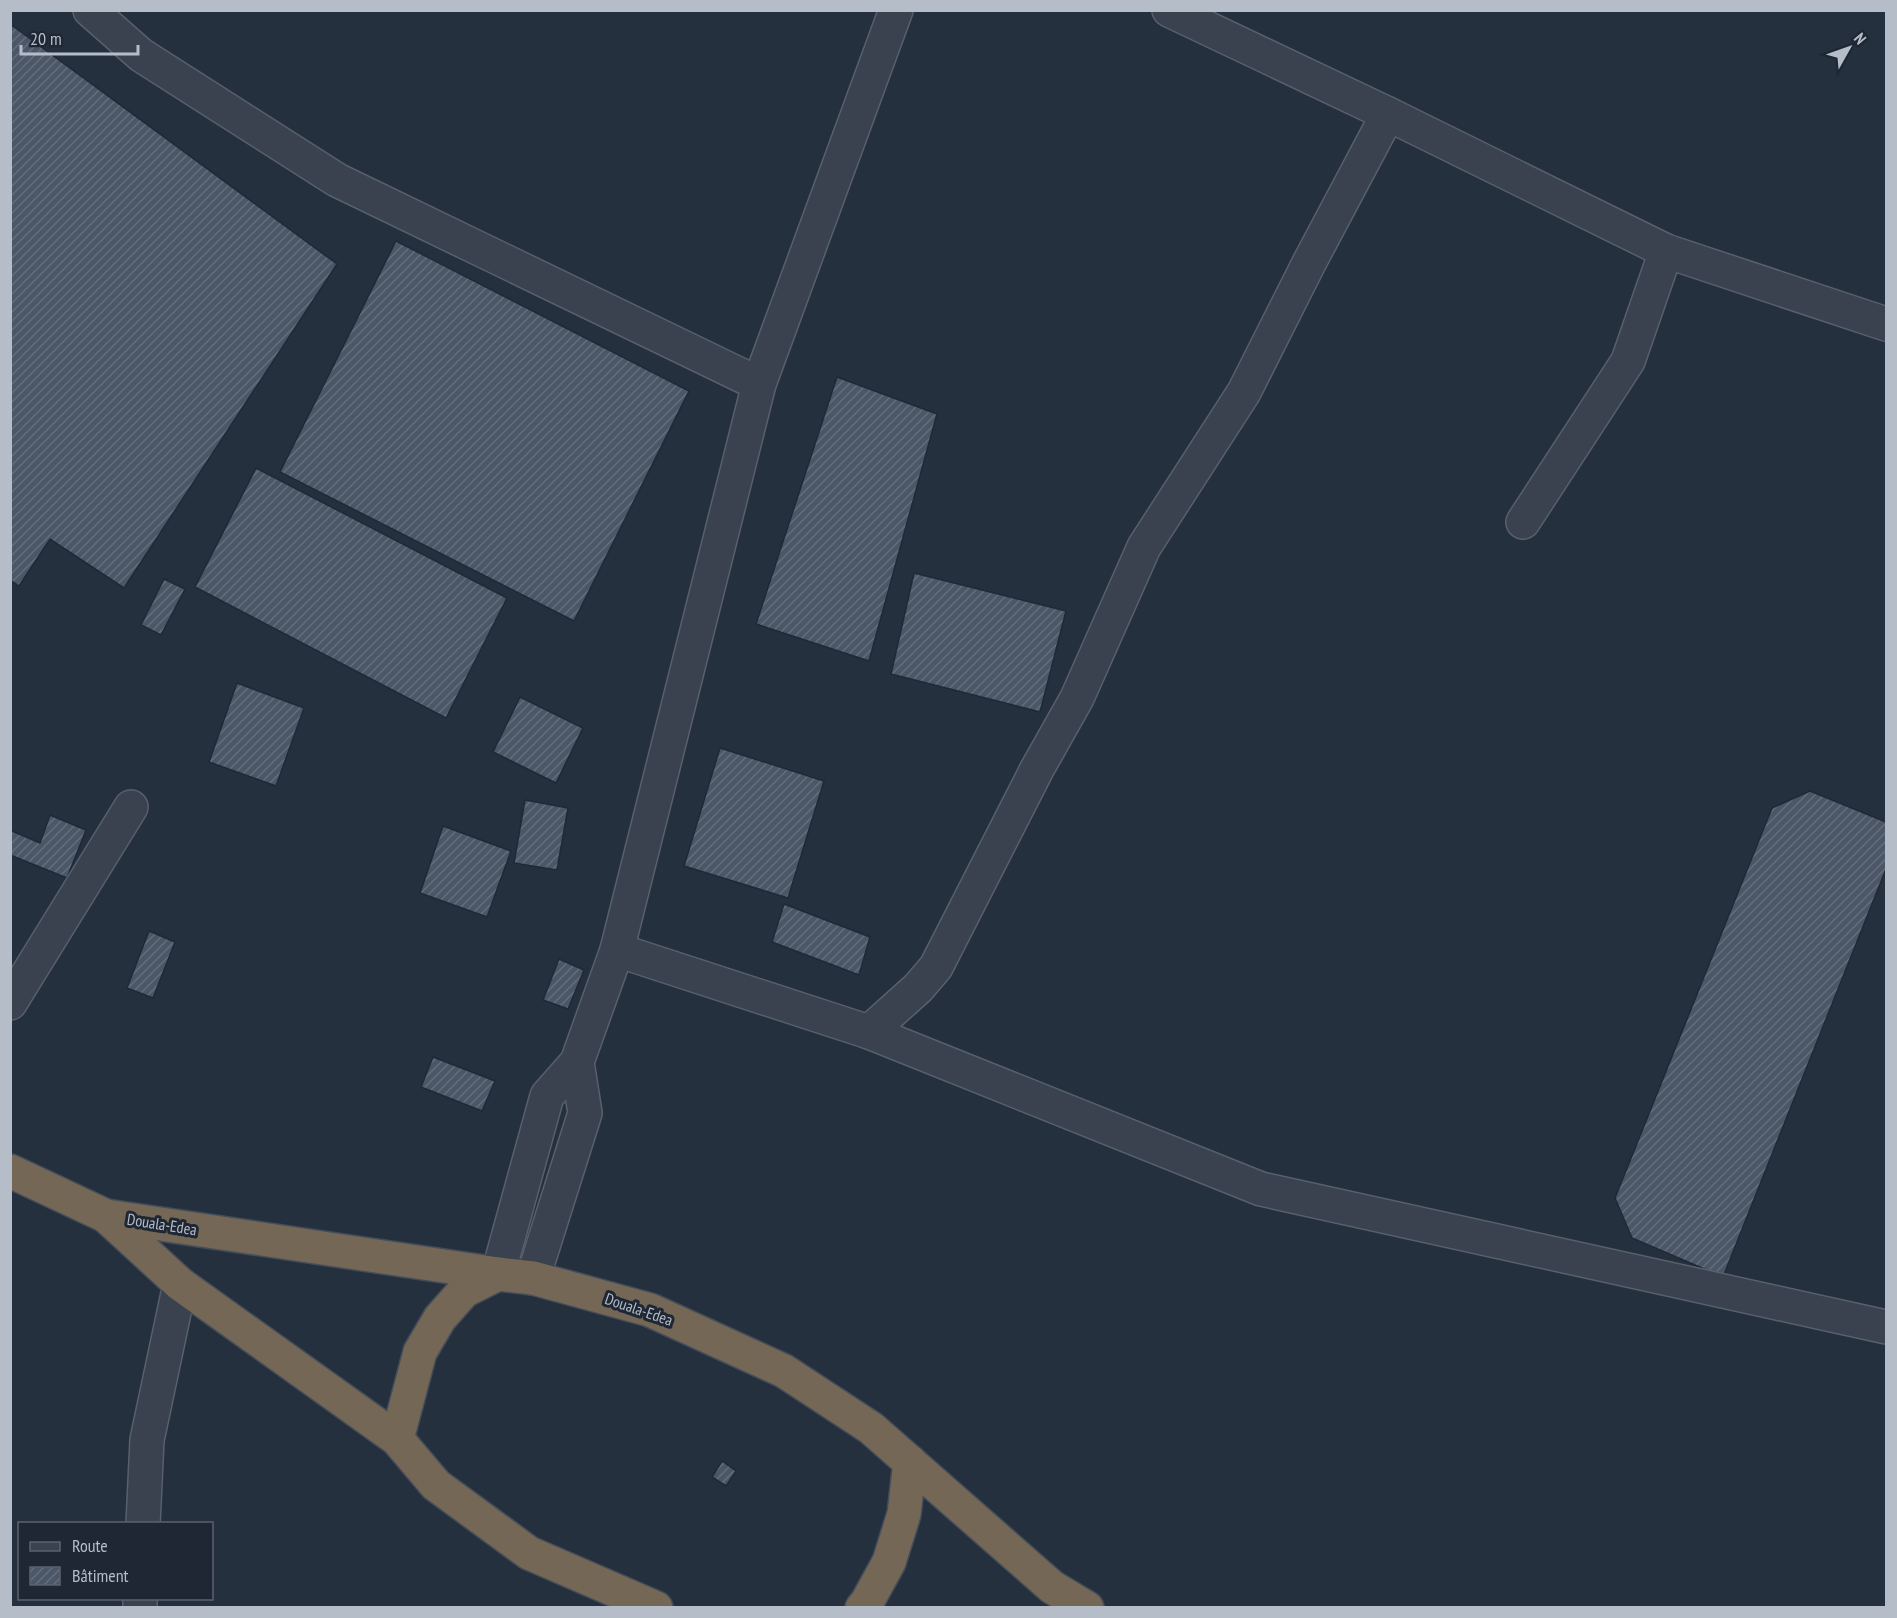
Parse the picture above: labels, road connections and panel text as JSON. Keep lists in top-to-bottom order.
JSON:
{
  "streets": {
    "highway": ["Douala-Edea"]
  },
  "legend": ["Route", "Bâtiment"],
  "scale_bar": "20 m",
  "north": "top right"
}
